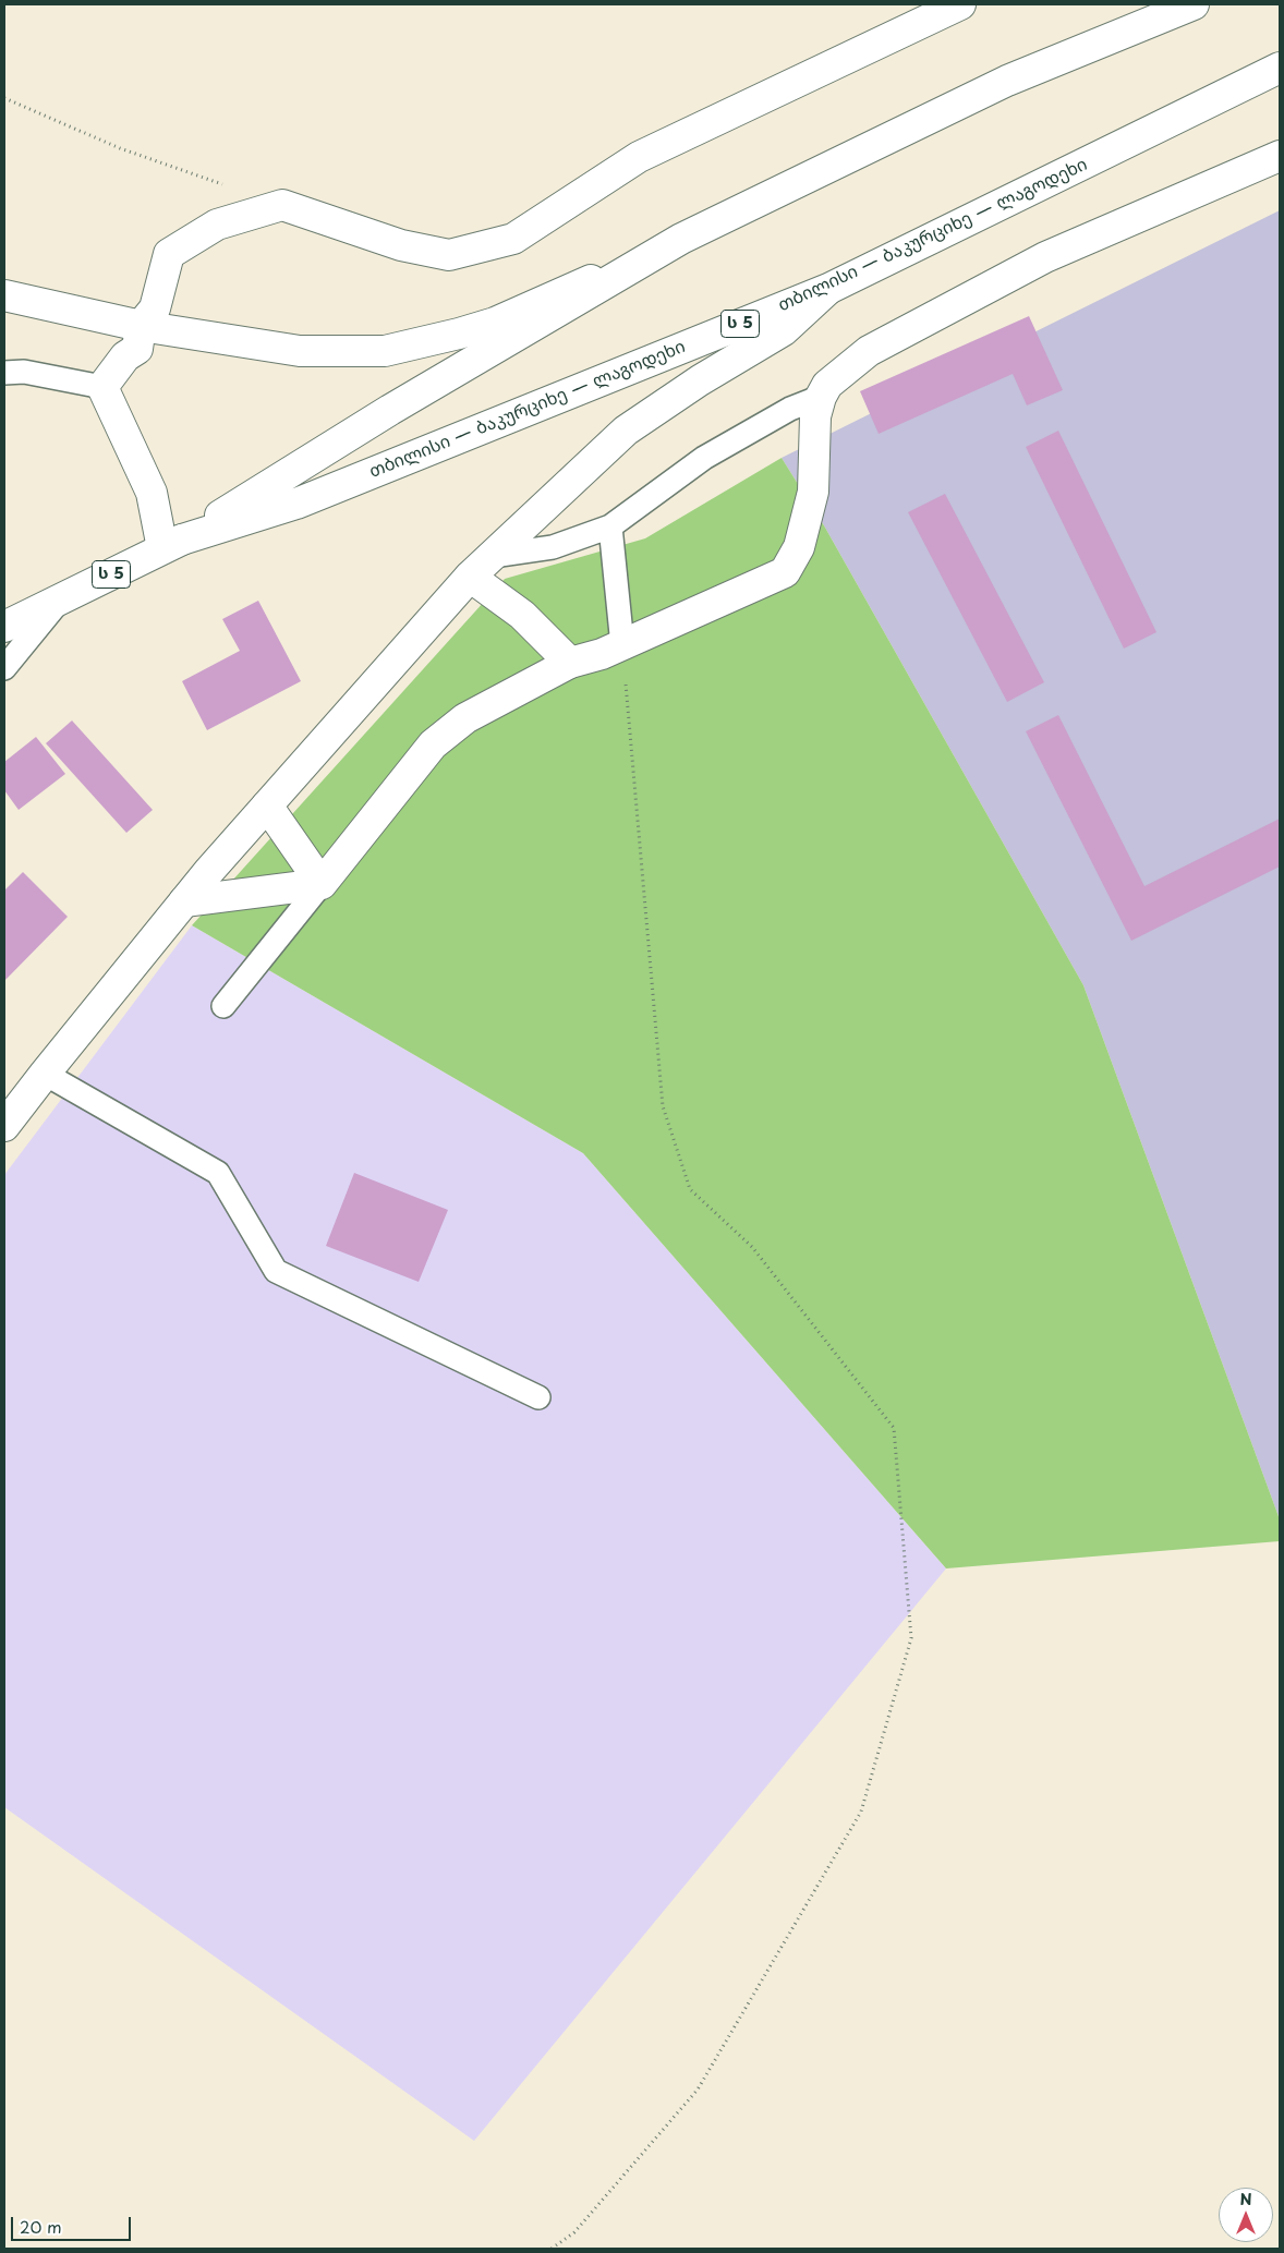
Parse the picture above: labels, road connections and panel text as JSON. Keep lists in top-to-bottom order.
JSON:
{
  "streets": {
    "main road": ["თბილისი — ბაკურციხე — ლაგოდეხი", "ს 5"]
  },
  "scale_bar": "20 m",
  "north": "top"
}
